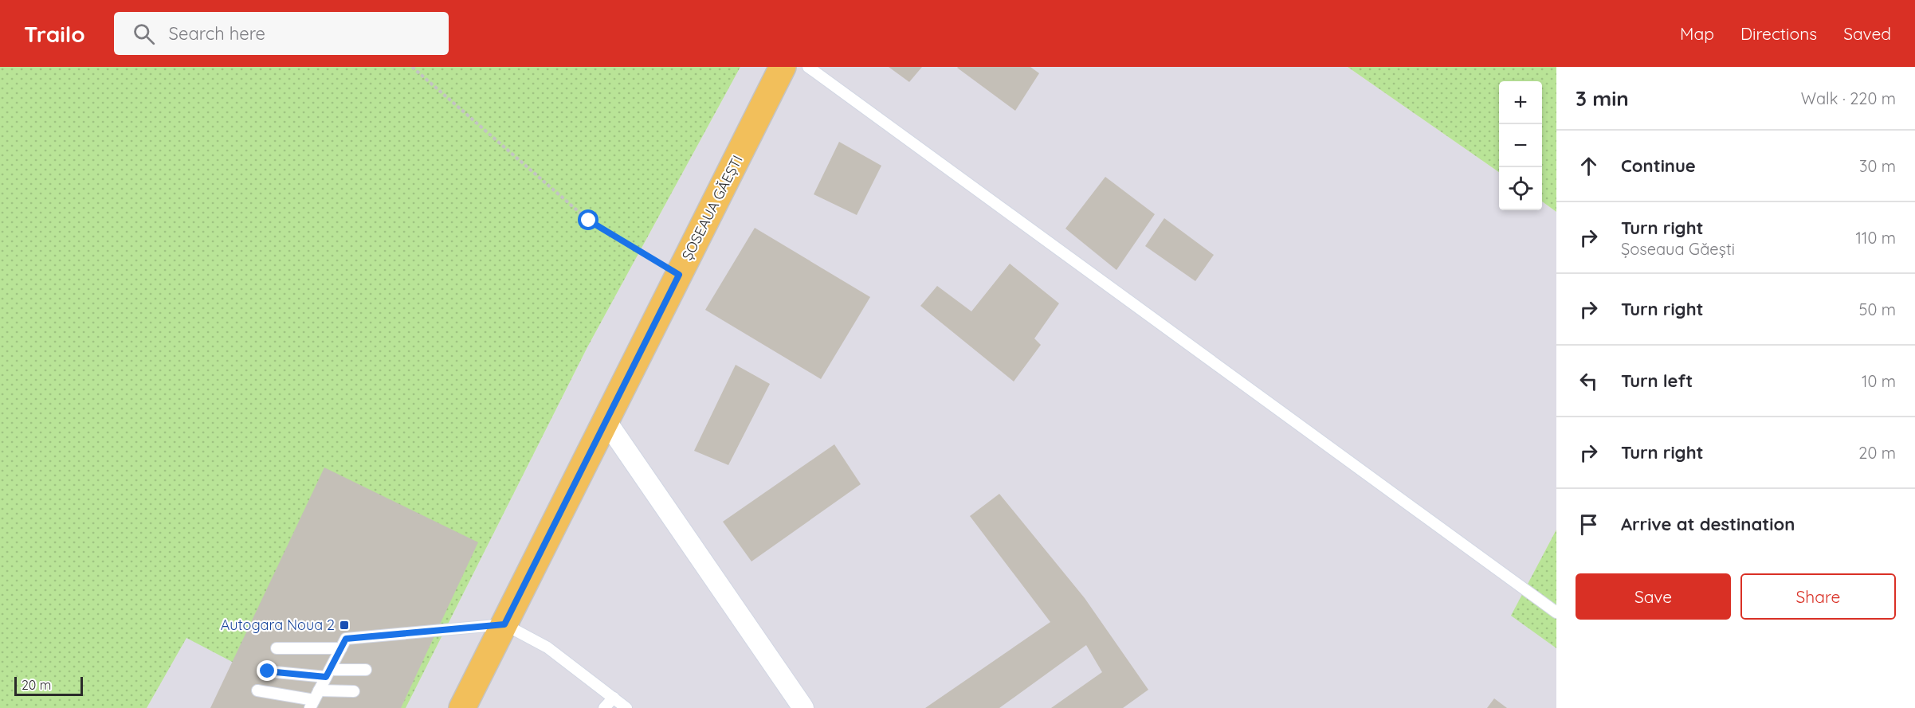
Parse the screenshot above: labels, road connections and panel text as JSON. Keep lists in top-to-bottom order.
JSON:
{
  "streets": {
    "main road": ["ȘOSEAUA GĂEȘTI"]
  },
  "places": {
    "transit": ["Autogara Noua 2"]
  },
  "scale_bar": "20 m",
  "page": {
    "header": "Trailo",
    "search": "Search here",
    "nav": ["Map", "Directions", "Saved"],
    "heading": ["3 min", "Walk · 220 m"],
    "map_buttons": ["+", "−"],
    "list": [
      ["Continue", "30 m"],
      ["Turn right", "Șoseaua Găești", "110 m"],
      ["Turn right", "50 m"],
      ["Turn left", "10 m"],
      ["Turn right", "20 m"],
      "Arrive at destination"
    ],
    "buttons": ["Save", "Share"],
    "scale": "20 m"
  }
}
